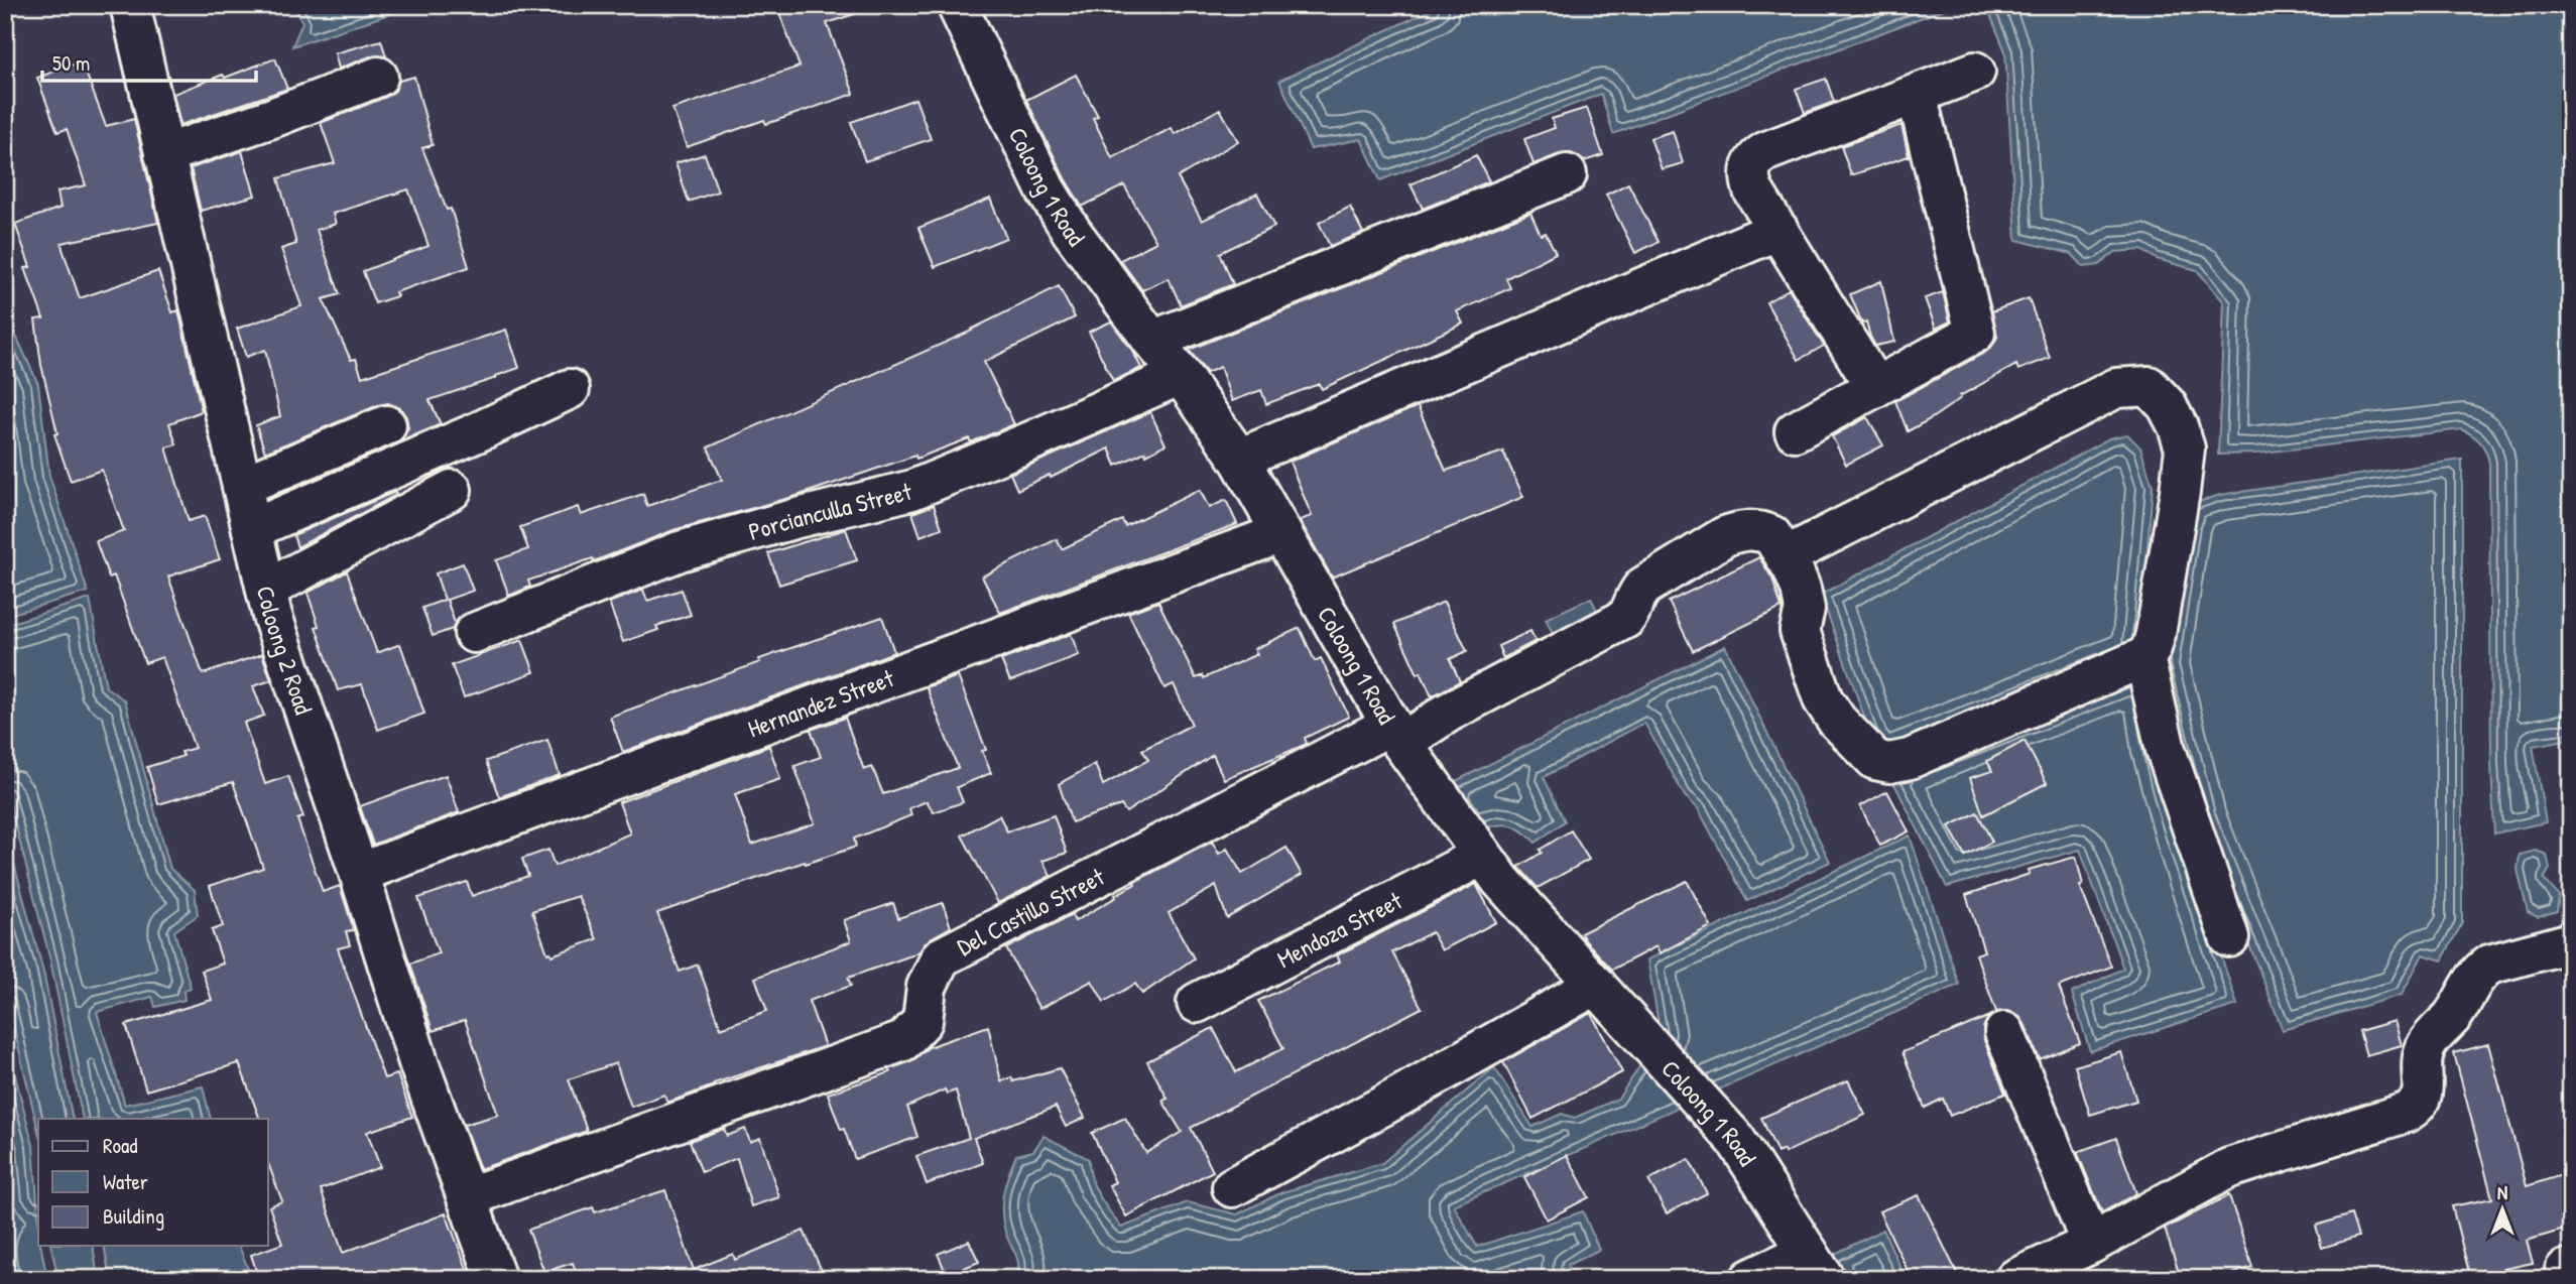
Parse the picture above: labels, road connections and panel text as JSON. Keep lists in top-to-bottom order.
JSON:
{
  "streets": {
    "street": [
      "Coloong 1 Road",
      "Porcianculla Street",
      "Coloong 2 Road",
      "Hernandez Street",
      "Del Castillo Street",
      "Mendoza Street"
    ]
  },
  "crossings": [
    ["Coloong 1 Road", "Porcianculla Street"],
    ["Coloong 1 Road", "Hernandez Street"],
    ["Coloong 1 Road", "Del Castillo Street"],
    ["Coloong 1 Road", "Mendoza Street"],
    ["Coloong 2 Road", "Hernandez Street"],
    ["Coloong 2 Road", "Del Castillo Street"]
  ],
  "legend": ["Road", "Water", "Building"],
  "scale_bar": "50 m",
  "north": "top"
}
